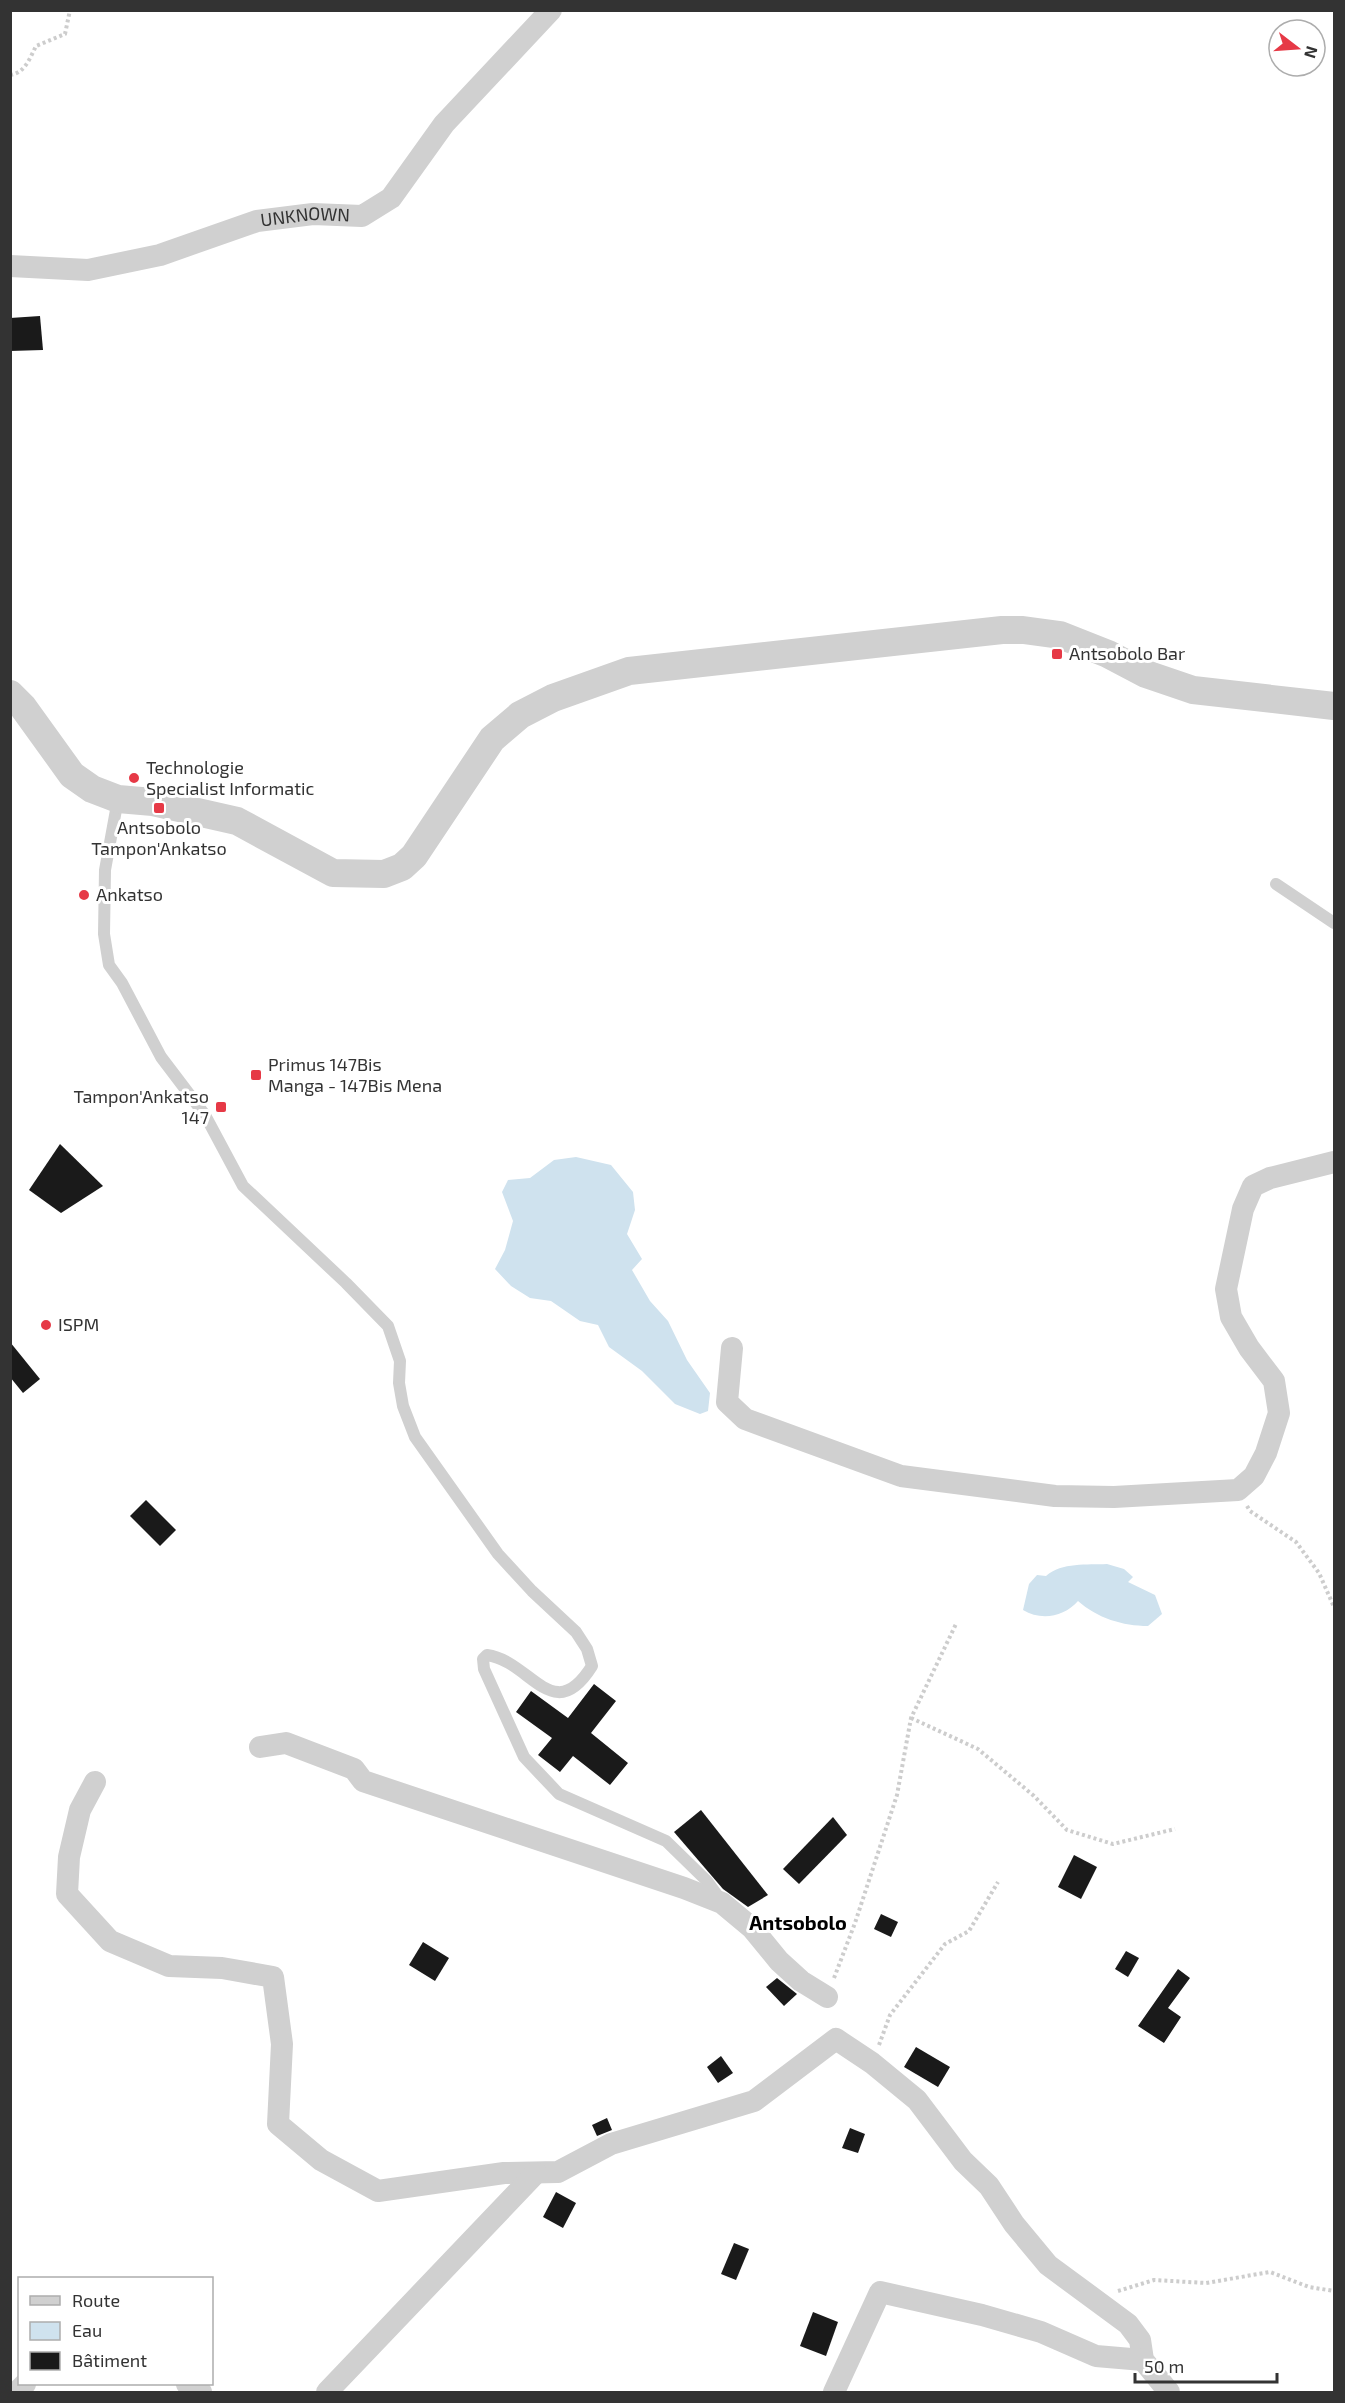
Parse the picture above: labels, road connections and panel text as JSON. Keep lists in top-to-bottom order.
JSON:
{
  "streets": {
    "street": ["UNKNOWN"]
  },
  "districts": ["Antsobolo"],
  "places": {
    "transit": [
      "Antsobolo Bar",
      "Antsobolo Tampon'Ankatso",
      "Primus 147Bis Manga - 147Bis Mena",
      "Tampon'Ankatso 147"
    ],
    "other": ["Technologie Specialist Informatic", "Ankatso", "ISPM"]
  },
  "legend": ["Route", "Eau", "Bâtiment"],
  "scale_bar": "50 m",
  "north": "right"
}
